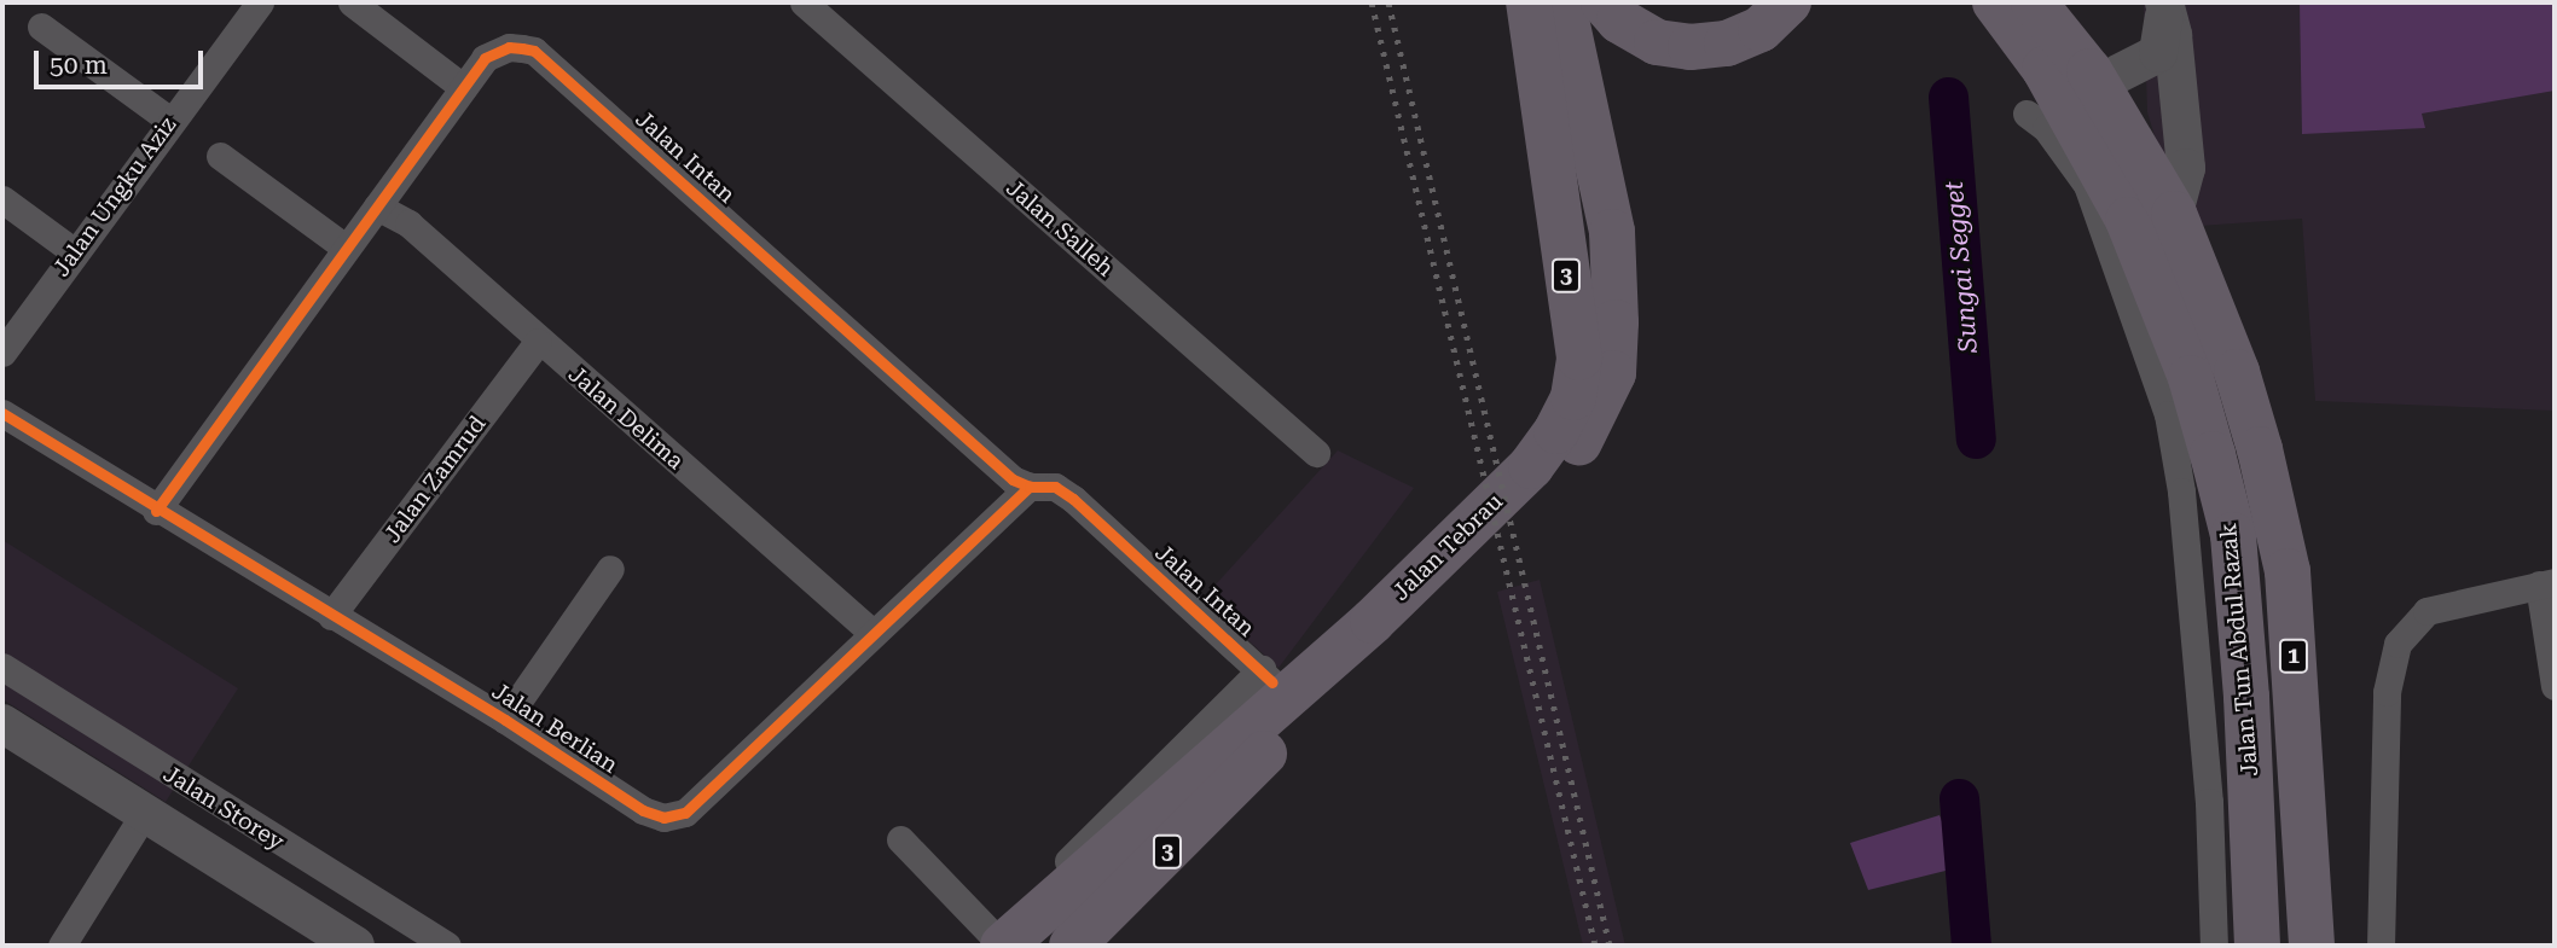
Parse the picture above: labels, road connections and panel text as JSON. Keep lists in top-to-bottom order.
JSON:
{
  "streets": {
    "highway": [
      "3",
      "Jalan Tebrau",
      "Jalan Tun Abdul Razak",
      "1"
    ],
    "main road": ["Jalan Storey"],
    "street": [
      "Jalan Intan",
      "Jalan Ungku Aziz",
      "Jalan Salleh",
      "Jalan Delima",
      "Jalan Zamrud",
      "Jalan Berlian"
    ]
  },
  "crossings": [
    ["Jalan Intan", "Jalan Delima"],
    ["Jalan Intan", "Jalan Berlian"],
    ["Jalan Delima", "Jalan Zamrud"],
    ["Jalan Delima", "Jalan Berlian"],
    ["Jalan Zamrud", "Jalan Berlian"]
  ],
  "water": ["Sungai Segget"],
  "scale_bar": "50 m"
}
